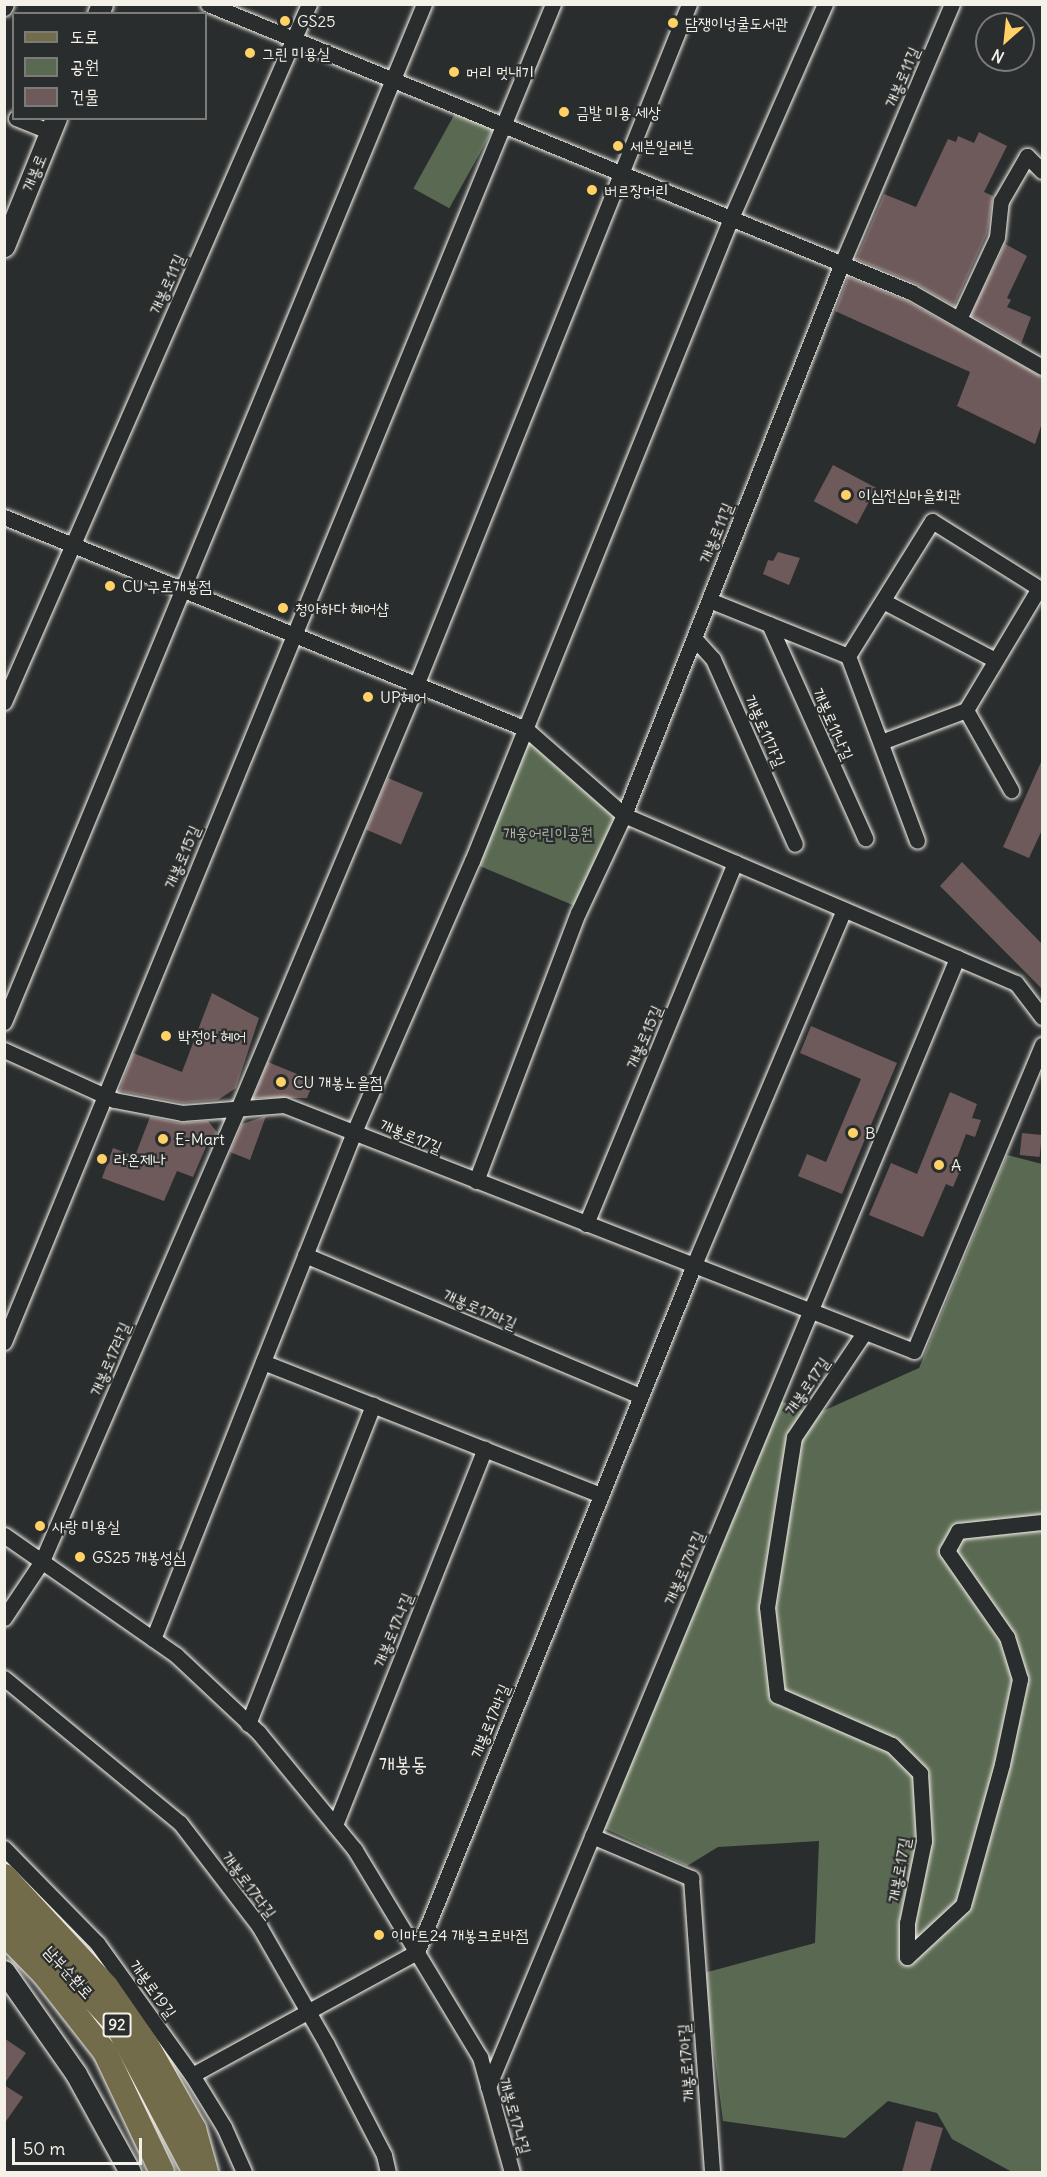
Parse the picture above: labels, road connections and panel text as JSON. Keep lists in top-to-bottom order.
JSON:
{
  "streets": {
    "main road": ["개봉로", "남부순환로", "92"],
    "street": [
      "개봉로11길",
      "개봉로11나길",
      "개봉로11가길",
      "개봉로15길",
      "개봉로17길",
      "개봉로17마길",
      "개봉로17라길",
      "개봉로17아길",
      "개봉로17나길",
      "개봉로17바길",
      "개봉로17다길",
      "개봉로19길"
    ]
  },
  "crossings": [
    ["개봉로11길", "개봉로11가길"],
    ["개봉로15길", "개봉로17길"],
    ["개봉로17길", "개봉로17라길"],
    ["개봉로17길", "개봉로17아길"],
    ["개봉로17길", "개봉로17바길"],
    ["개봉로17마길", "개봉로17바길"],
    ["개봉로17라길", "개봉로17나길"],
    ["개봉로17아길", "개봉로17나길"],
    ["개봉로17나길", "개봉로17바길"]
  ],
  "districts": ["개봉동"],
  "parks": ["개웅어린이공원"],
  "places": [
    "GS25",
    "담쟁이넝쿨도서관",
    "그린 미용실",
    "머리 멋내기",
    "금발 미용 세상",
    "세븐일레븐",
    "버르장머리",
    "이심전심마을회관",
    "CU 구로개봉점",
    "청아하다 헤어샵",
    "UP헤어",
    "박정아 헤어",
    "CU 개봉노을점",
    "B",
    "E-Mart",
    "라온제나",
    "A",
    "사랑 미용실",
    "GS25 개봉성심",
    "이마트24 개봉크로바점"
  ],
  "legend": ["도로", "공원", "건물"],
  "scale_bar": "50 m",
  "north": "bottom left"
}
